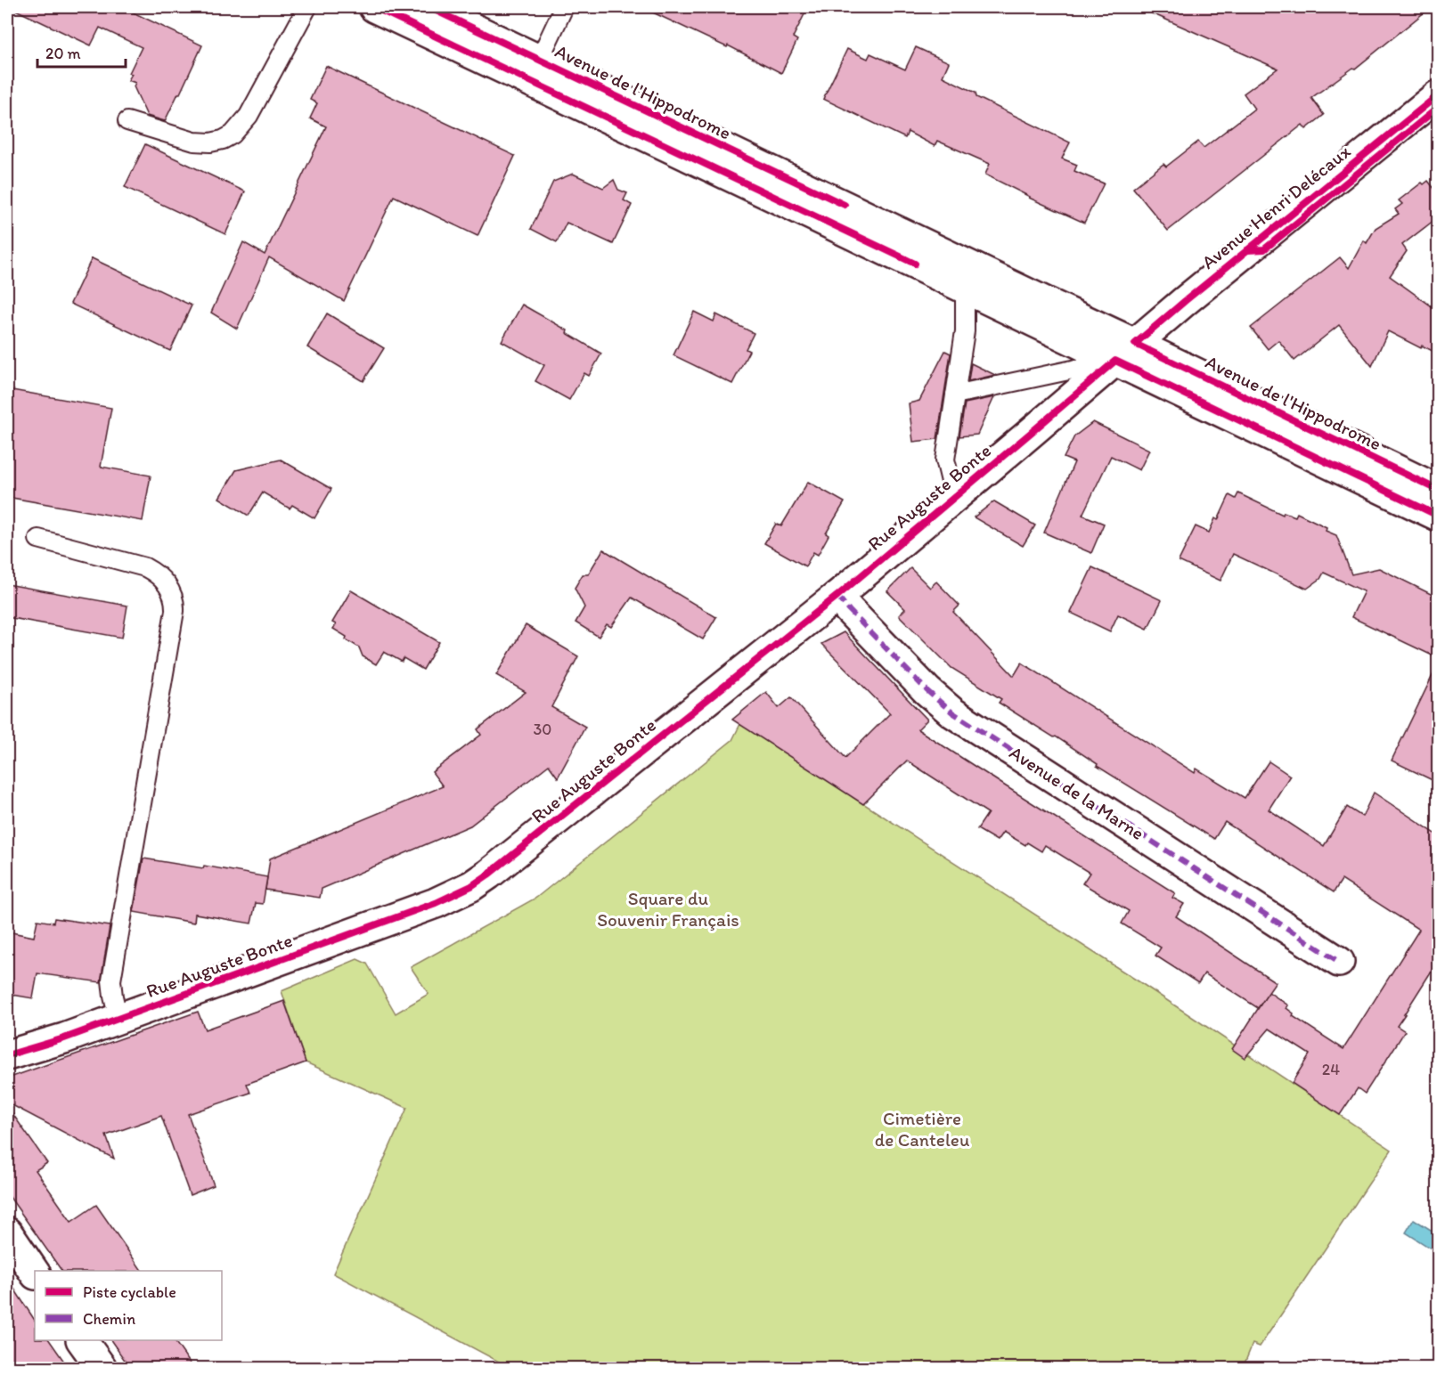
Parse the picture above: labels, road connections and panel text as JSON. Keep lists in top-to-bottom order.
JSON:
{
  "streets": {
    "street": [
      "Avenue de l'Hippodrome",
      "Avenue Henri Delécaux",
      "Rue Auguste Bonte",
      "Avenue de la Marne"
    ]
  },
  "crossings": [
    ["Avenue de l'Hippodrome", "Avenue Henri Delécaux"],
    ["Avenue de l'Hippodrome", "Rue Auguste Bonte"],
    ["Avenue Henri Delécaux", "Rue Auguste Bonte"],
    ["Rue Auguste Bonte", "Avenue de la Marne"]
  ],
  "parks": ["Square du Souvenir Français", "Cimetière de Canteleu"],
  "house_numbers": ["30", "24"],
  "legend": ["Piste cyclable", "Chemin"],
  "scale_bar": "20 m"
}
